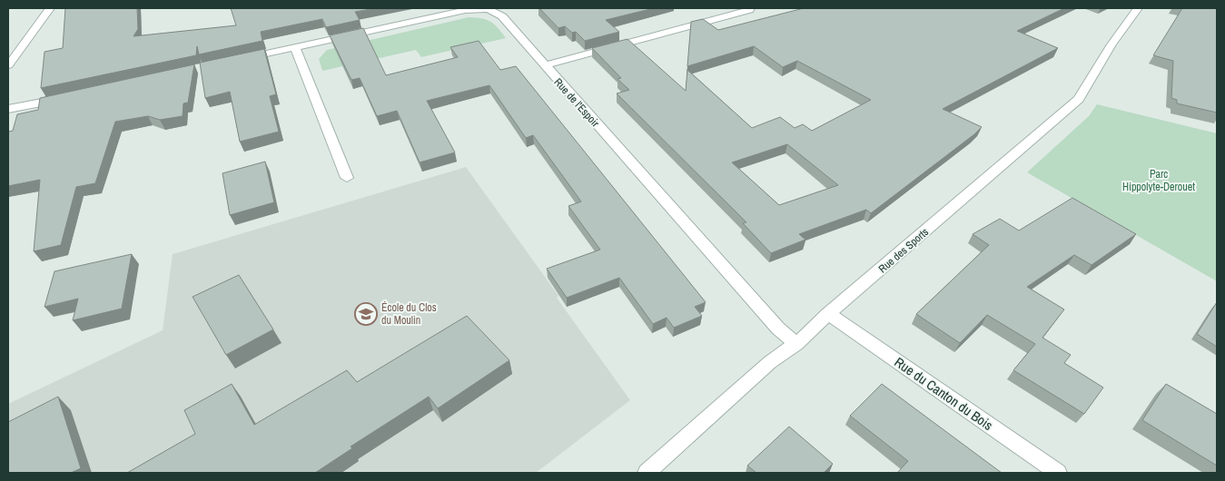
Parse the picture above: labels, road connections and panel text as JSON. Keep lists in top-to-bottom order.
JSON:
{
  "streets": {
    "street": ["Rue de l'Espoir", "Rue des Sports", "Rue du Canton du Bois"]
  },
  "crossings": [
    ["Rue de l'Espoir", "Rue des Sports"],
    ["Rue des Sports", "Rue du Canton du Bois"]
  ],
  "parks": ["Parc Hippolyte-Derouet"],
  "places": {
    "school or university": ["École du Clos du Moulin"]
  }
}
